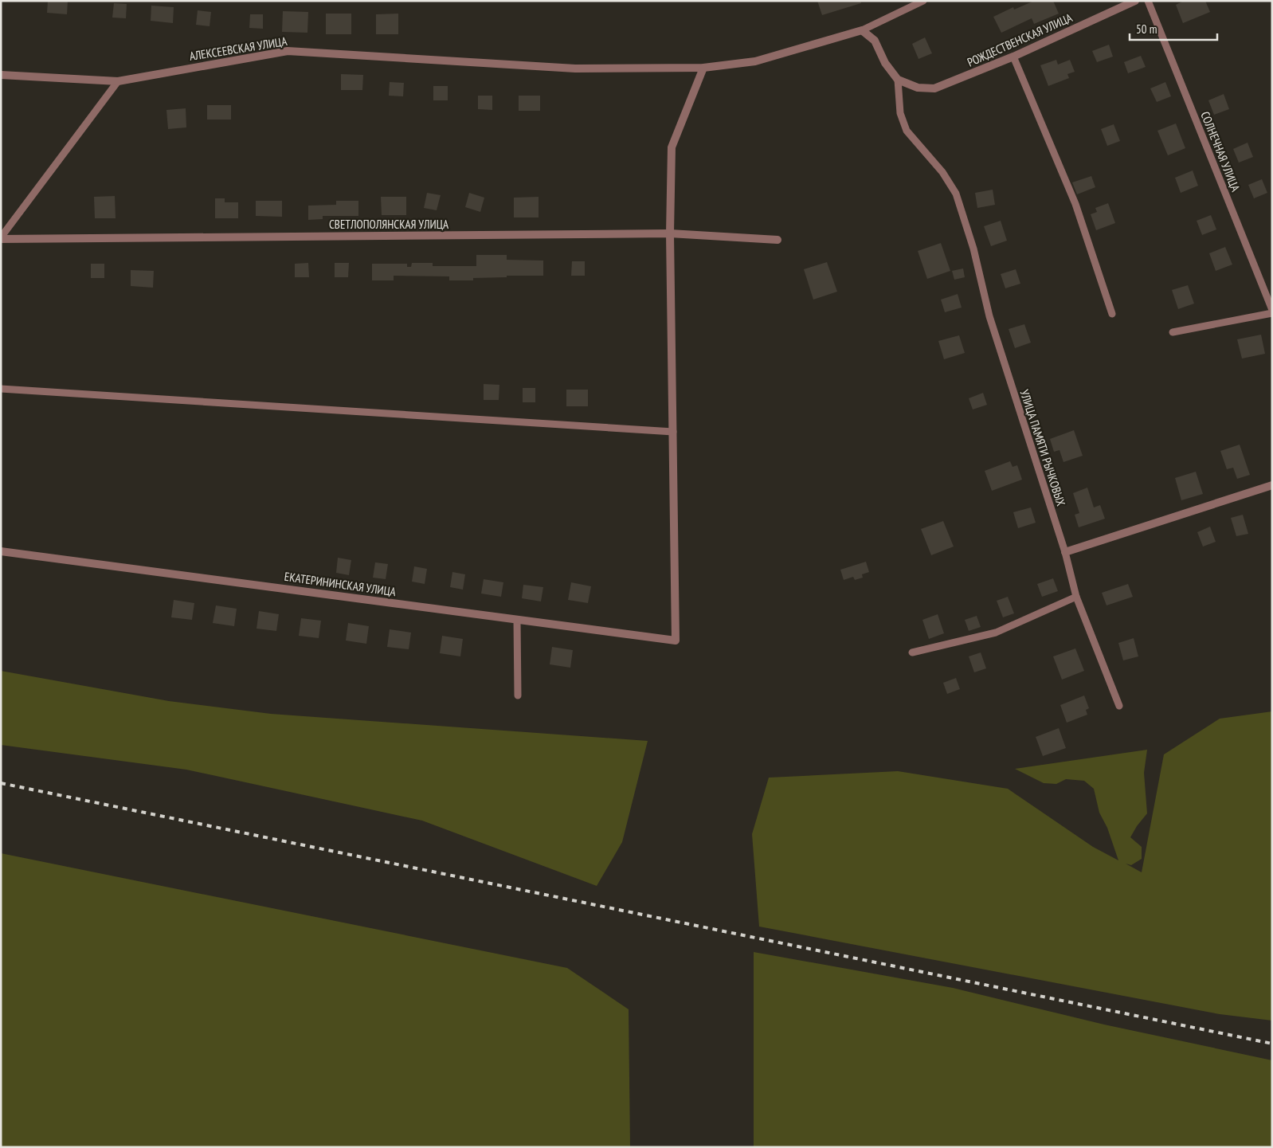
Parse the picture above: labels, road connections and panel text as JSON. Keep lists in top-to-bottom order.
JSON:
{
  "streets": {
    "street": [
      "РОЖДЕСТВЕНСКАЯ УЛИЦА",
      "АЛЕКСЕЕВСКАЯ УЛИЦА",
      "СВЕТЛОПОЛЯНСКАЯ УЛИЦА",
      "ЕКАТЕРИНИНСКАЯ УЛИЦА"
    ],
    "lane": ["СОЛНЕЧНАЯ УЛИЦА", "УЛИЦА ПАМЯТИ РЫЧКОВЫХ"]
  },
  "crossings": [
    ["РОЖДЕСТВЕНСКАЯ УЛИЦА", "УЛИЦА ПАМЯТИ РЫЧКОВЫХ"]
  ],
  "scale_bar": "50 m"
}
